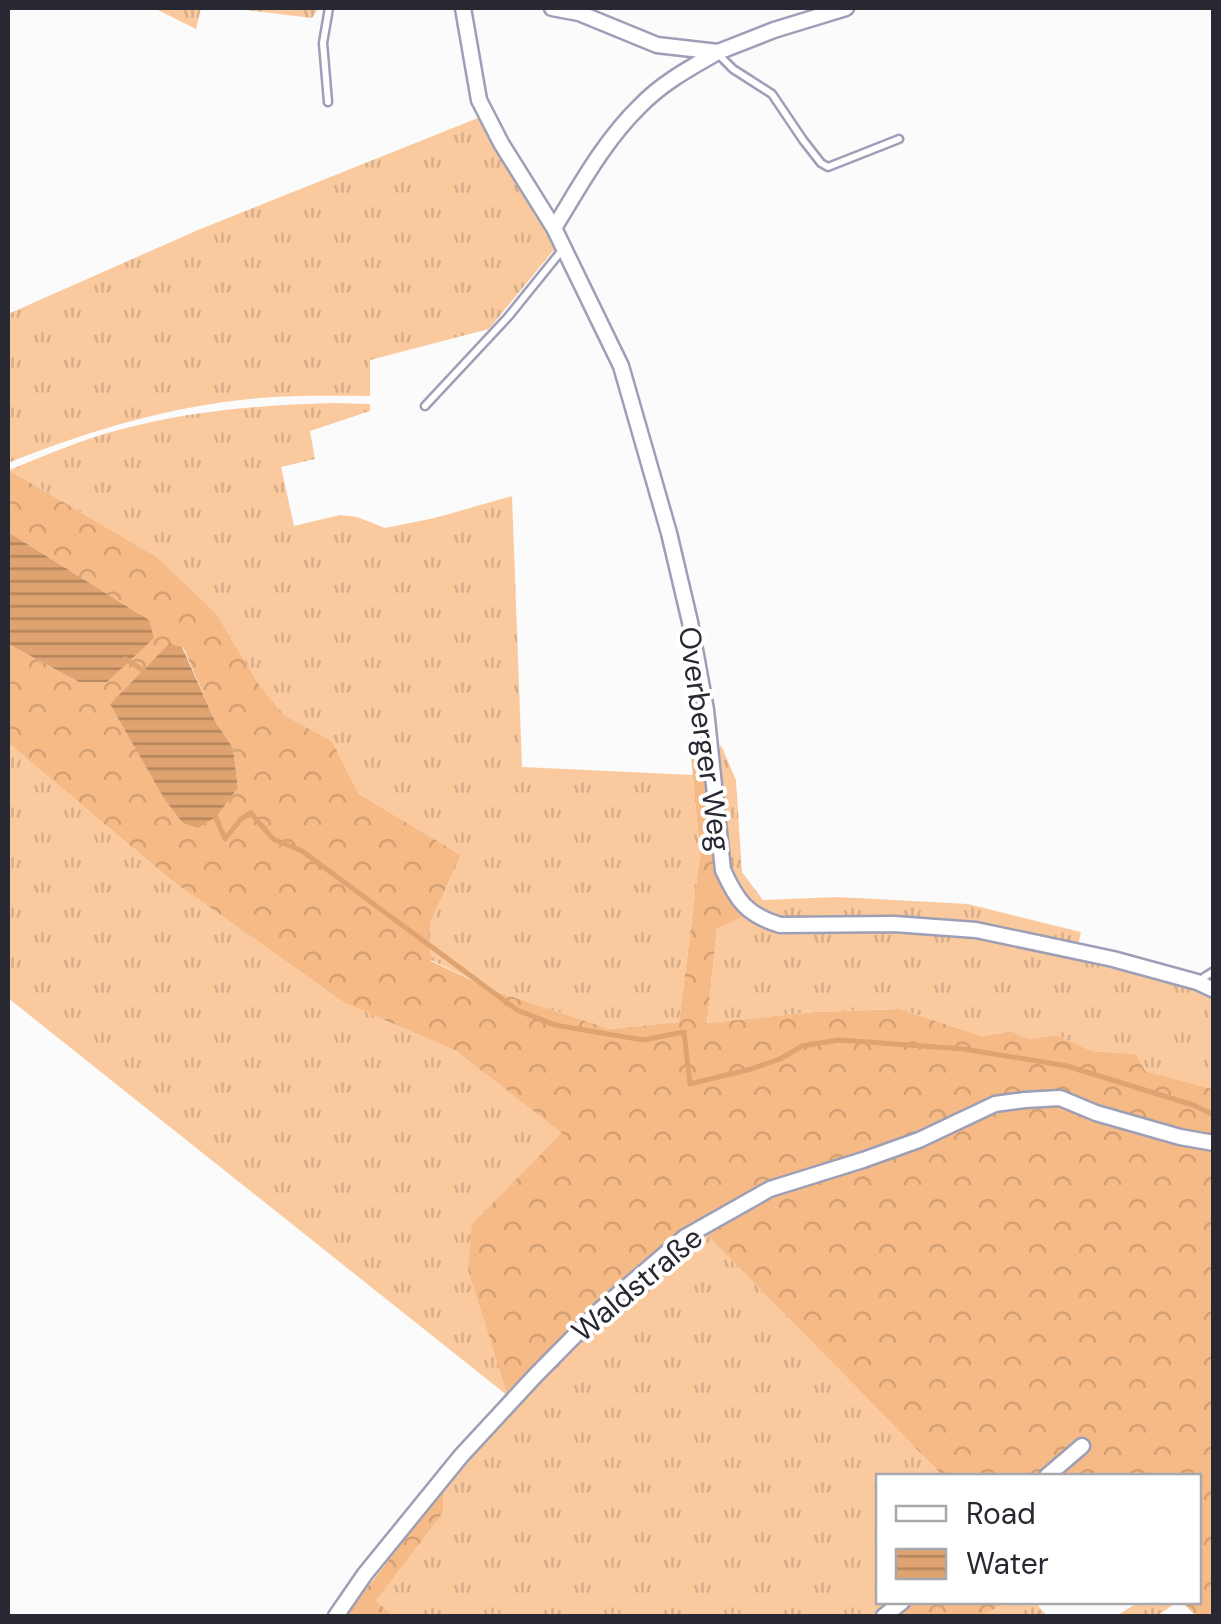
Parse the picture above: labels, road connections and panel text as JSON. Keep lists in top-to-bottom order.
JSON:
{
  "streets": {
    "street": ["Overberger Weg", "Waldstraße"]
  },
  "legend": ["Road", "Water"]
}
